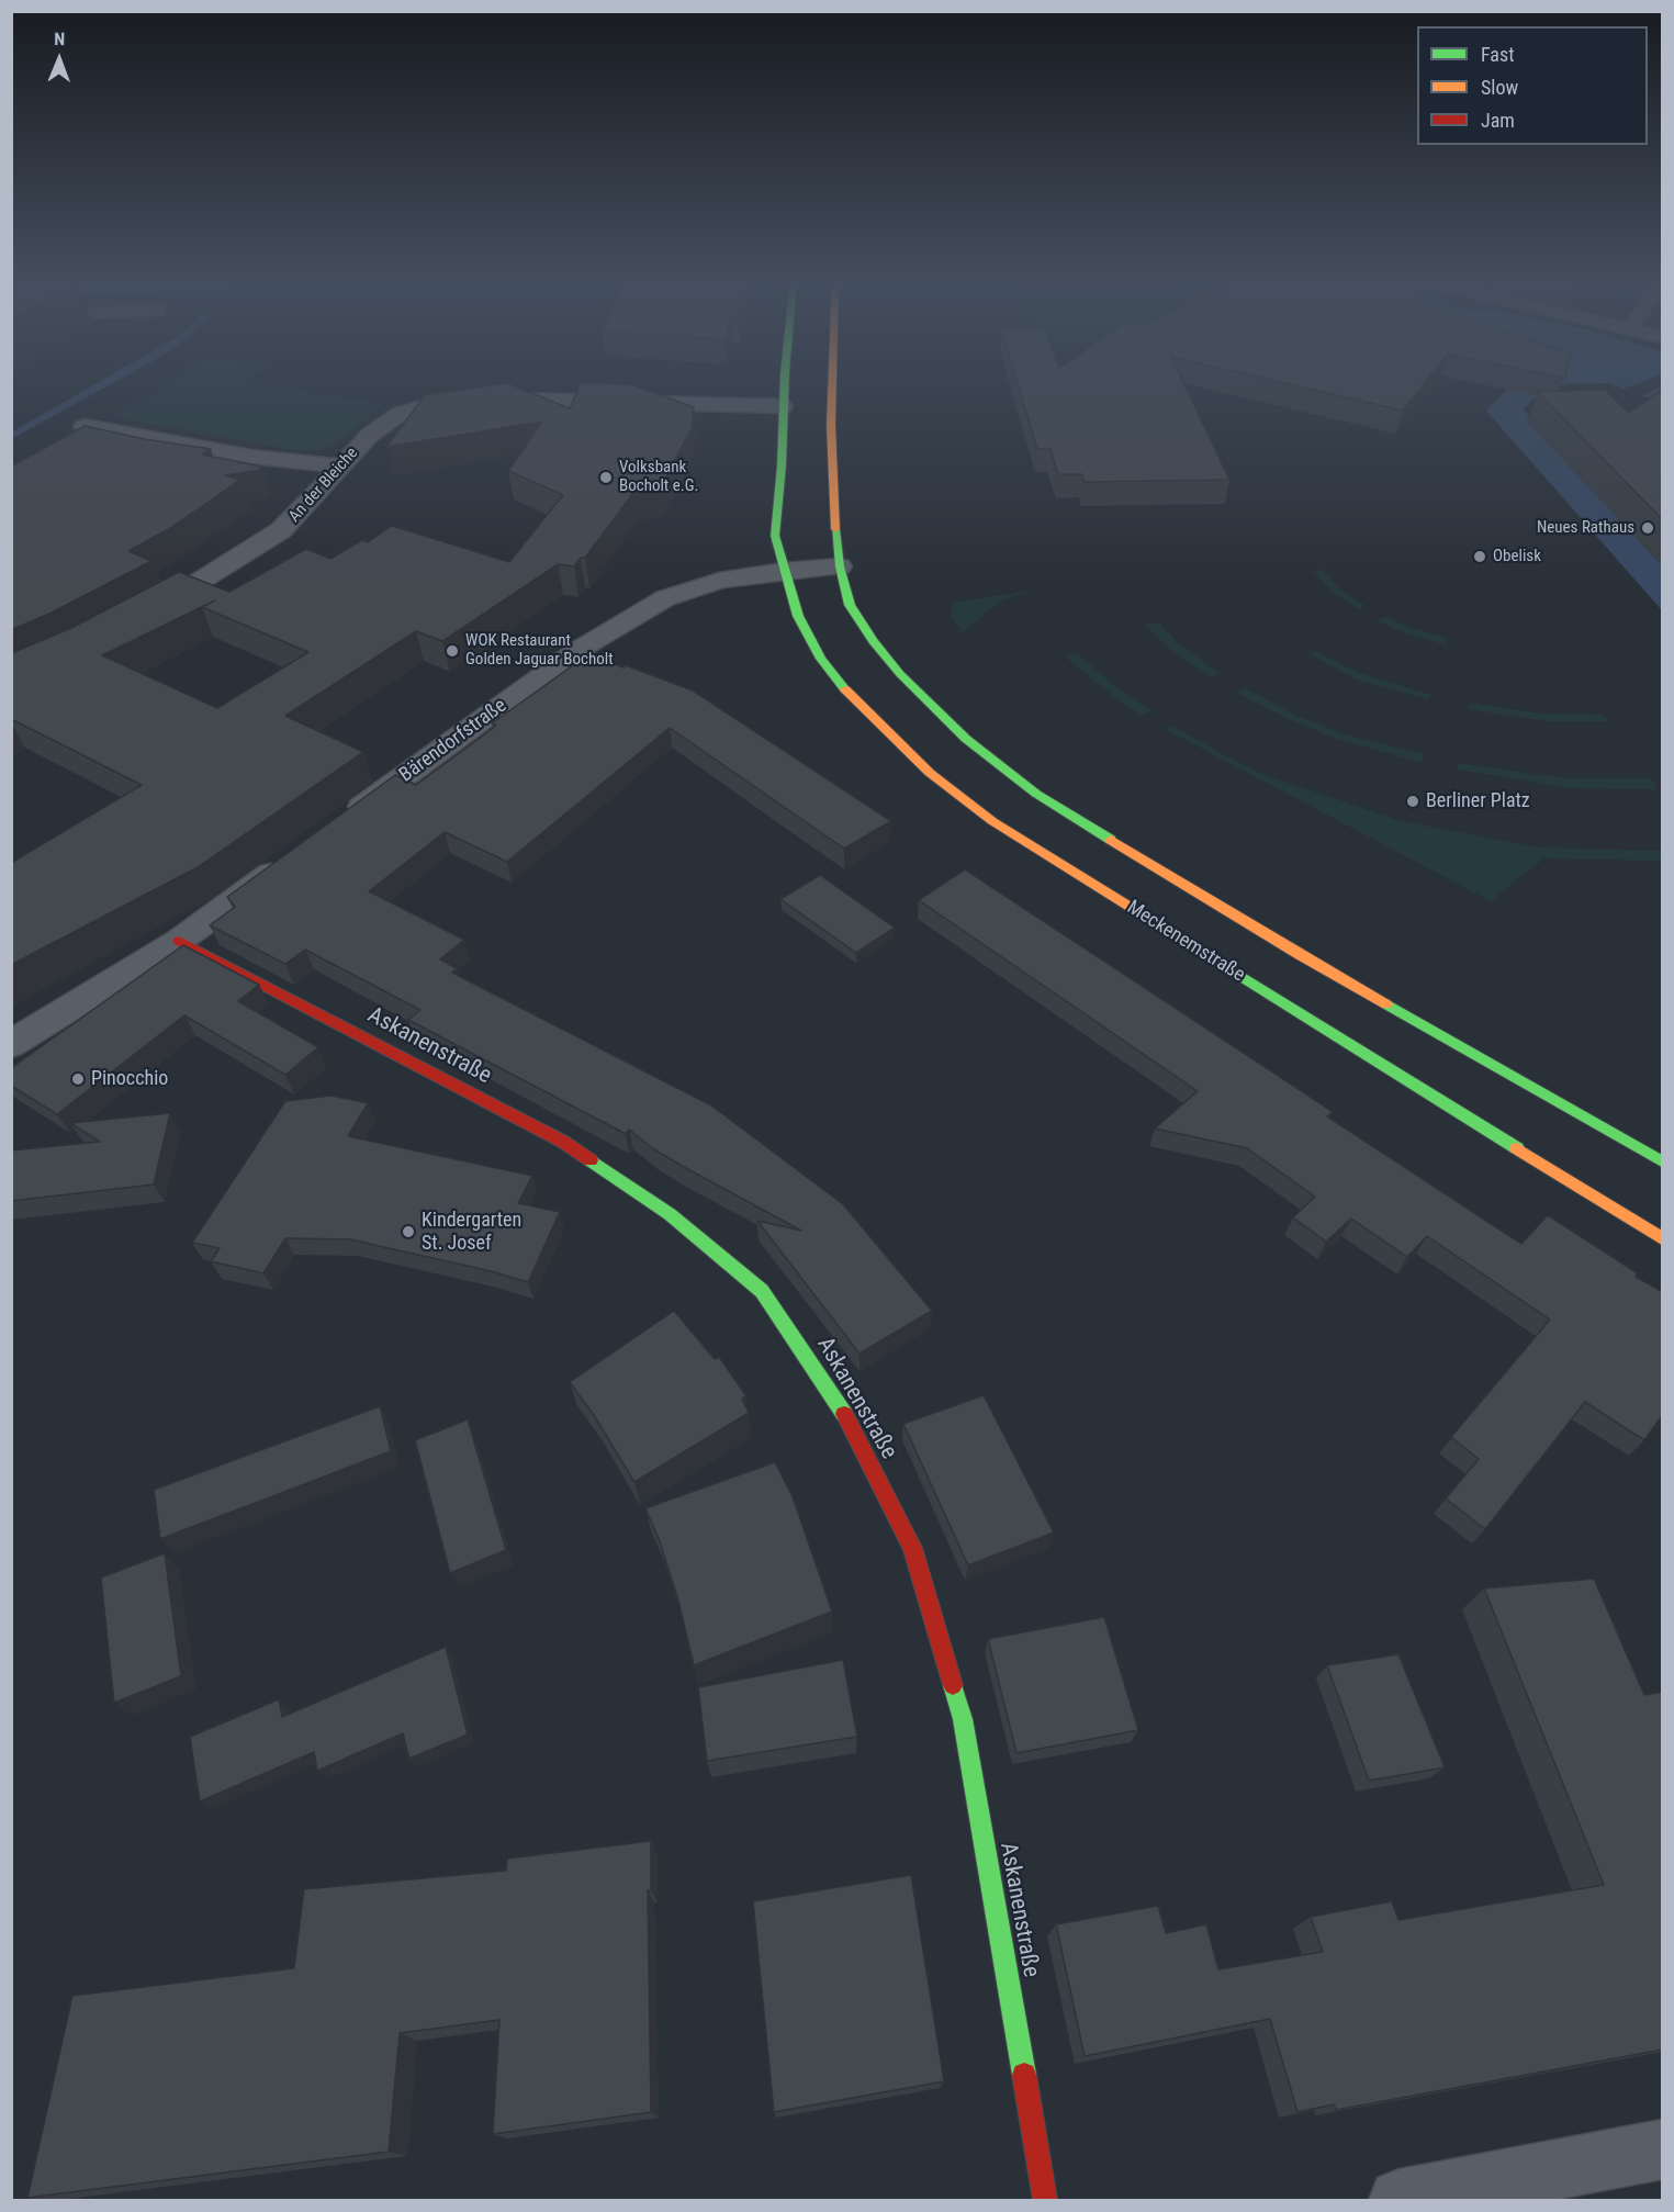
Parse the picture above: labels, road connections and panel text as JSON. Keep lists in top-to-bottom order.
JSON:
{
  "streets": {
    "main road": ["Meckenemstraße", "Askanenstraße"],
    "street": ["An der Bleiche", "Bärendorfstraße"]
  },
  "crossings": [
    ["An der Bleiche", "Meckenemstraße"],
    ["Bärendorfstraße", "Meckenemstraße"]
  ],
  "places": [
    "Volksbank Bocholt e.G.",
    "Neues Rathaus",
    "Obelisk",
    "WOK Restaurant Golden Jaguar Bocholt",
    "Berliner Platz",
    "Pinocchio",
    "Kindergarten St. Josef"
  ],
  "legend": ["Fast", "Slow", "Jam"],
  "north": "top"
}
